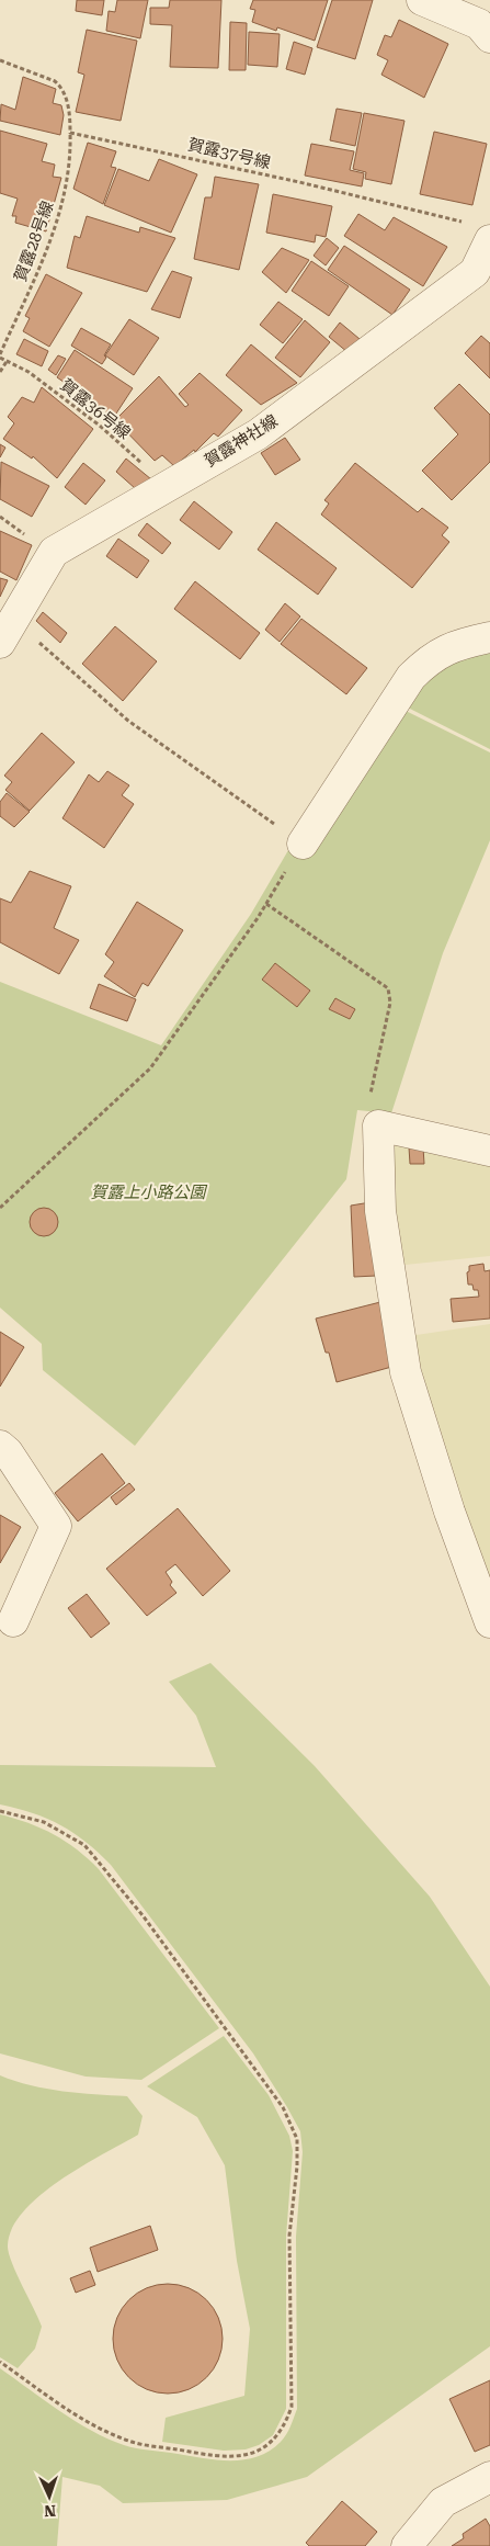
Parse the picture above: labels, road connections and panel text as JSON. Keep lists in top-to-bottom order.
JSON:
{
  "streets": {
    "street": ["賀露神社線"],
    "path": ["賀露37号線", "賀露28号線", "賀露36号線"]
  },
  "crossings": [
    ["賀露37号線", "賀露28号線"],
    ["賀露28号線", "賀露36号線"],
    ["賀露36号線", "賀露神社線"]
  ],
  "parks": ["賀露上小路公園"],
  "north": "bottom"
}
